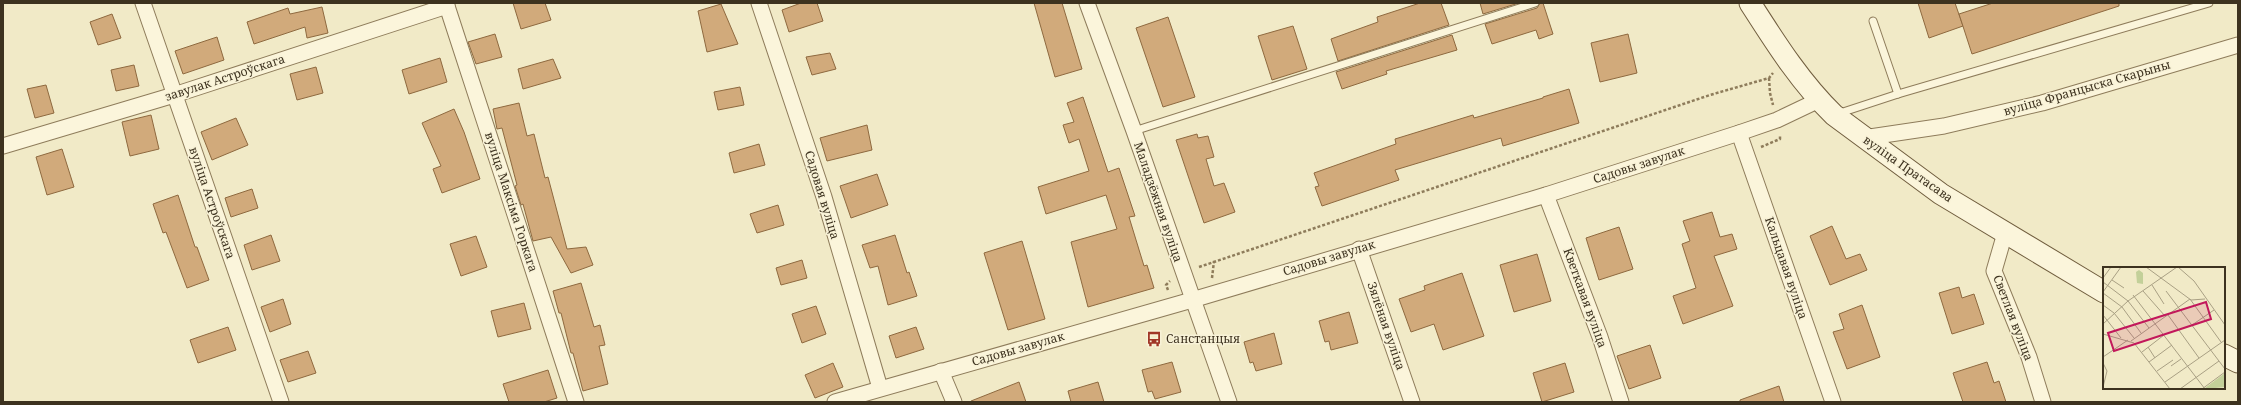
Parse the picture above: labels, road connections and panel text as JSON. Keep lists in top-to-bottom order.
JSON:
{
  "streets": {
    "main road": ["вуліца Пратасава"],
    "street": [
      "завулак Астроўскага",
      "вуліца Францыска Скарыны",
      "Садовы завулак",
      "Садовая вуліца",
      "вуліца Максіма Горкага",
      "Маладзёжная вуліца",
      "вуліца Астроўскага",
      "Кальцавая вуліца",
      "Кветкавая вуліца",
      "Светлая вуліца",
      "Зялёная вуліца"
    ]
  },
  "crossings": [
    ["завулак Астроўскага", "вуліца Максіма Горкага"],
    ["завулак Астроўскага", "вуліца Астроўскага"],
    ["вуліца Францыска Скарыны", "вуліца Пратасава"],
    ["Садовы завулак", "вуліца Пратасава"],
    ["Садовы завулак", "Садовая вуліца"],
    ["Садовы завулак", "Маладзёжная вуліца"],
    ["Садовы завулак", "Кальцавая вуліца"],
    ["Садовы завулак", "Кветкавая вуліца"],
    ["Садовы завулак", "Зялёная вуліца"],
    ["вуліца Пратасава", "Светлая вуліца"]
  ],
  "places": {
    "bus stop": ["Санстанцыя"]
  }
}
